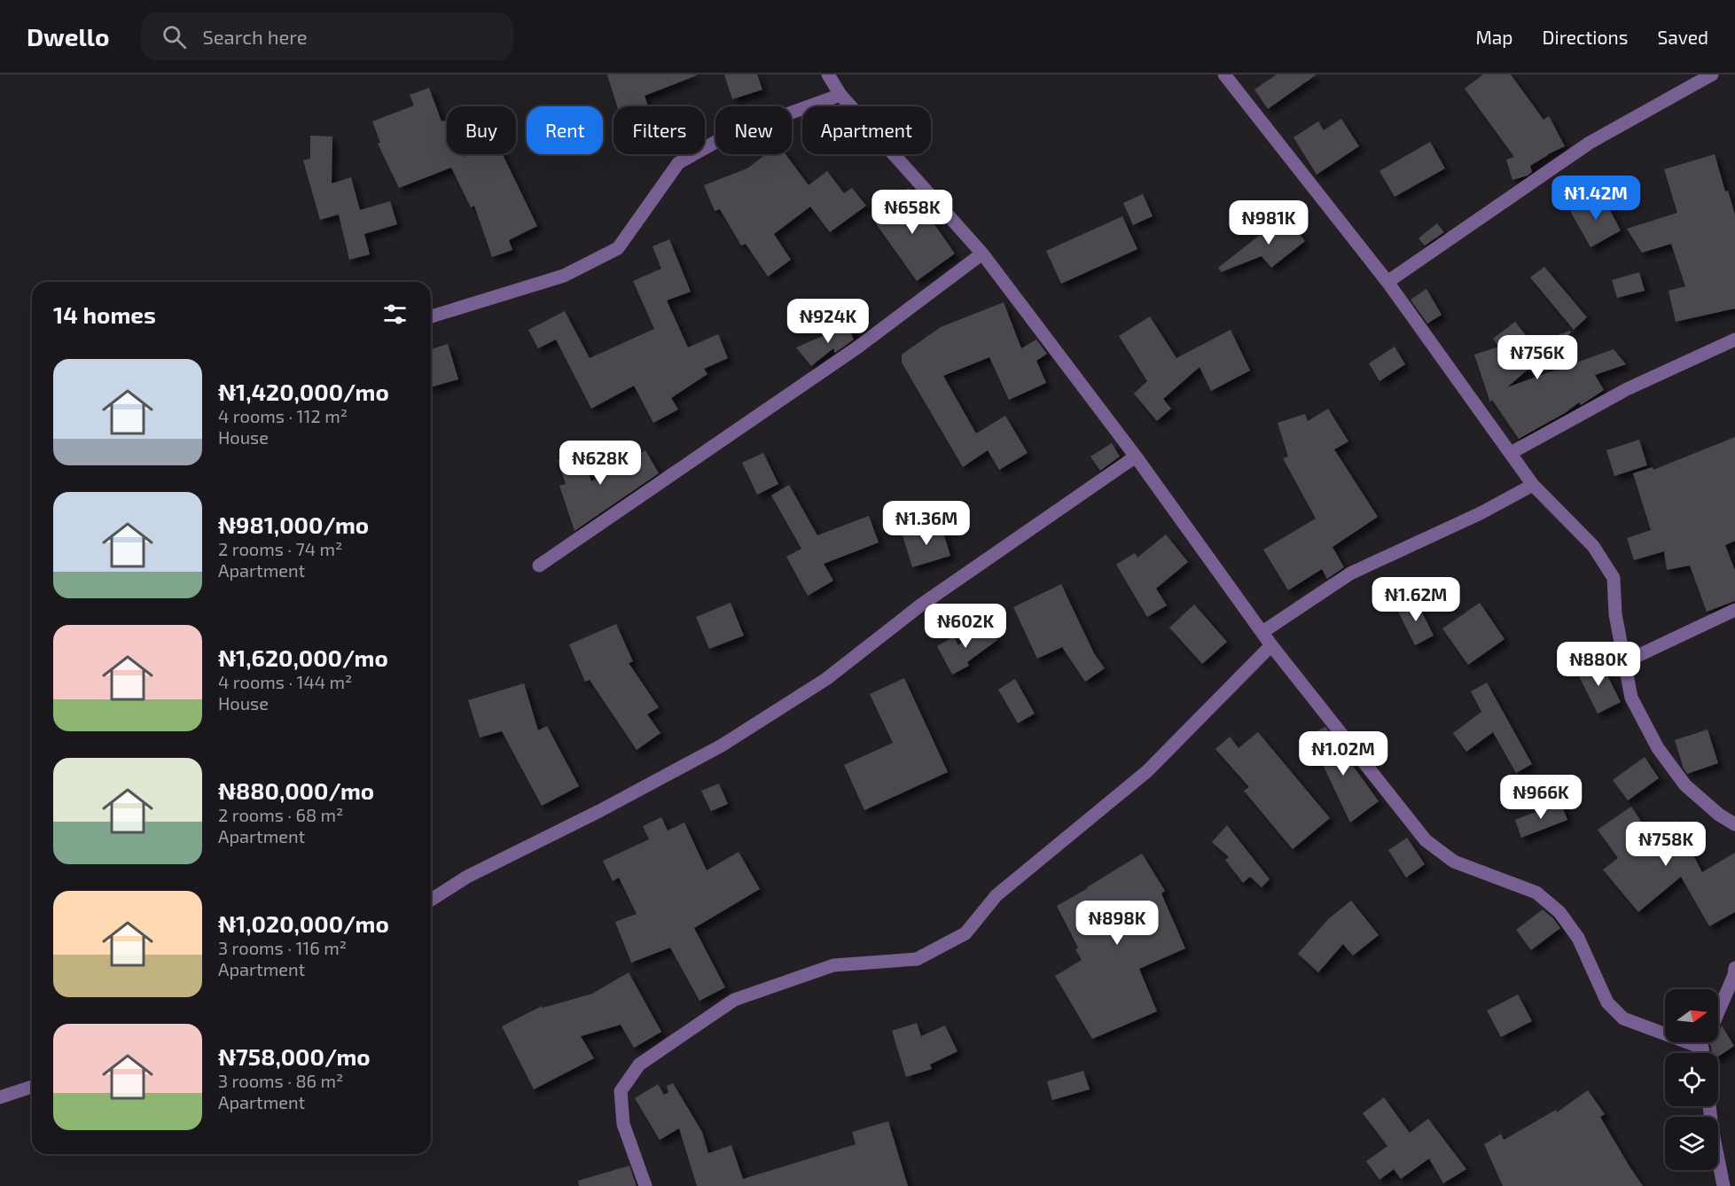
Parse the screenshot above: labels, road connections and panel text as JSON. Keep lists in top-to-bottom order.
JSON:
{
  "north": "right",
  "page": {
    "header": "Dwello",
    "search": "Search here",
    "nav": ["Map", "Directions", "Saved"],
    "chip": [
      "Buy",
      "Rent",
      "Filters",
      "New",
      "Apartment"
    ],
    "price": [
      "₦1.42M",
      "₦658K",
      "₦981K",
      "₦924K",
      "₦756K",
      "₦628K",
      "₦1.36M",
      "₦1.62M",
      "₦602K",
      "₦880K",
      "₦1.02M",
      "₦966K",
      "₦758K",
      "₦898K"
    ],
    "heading": "14 homes",
    "list": [
      {
        "name": "₦1,420,000/mo",
        "note": "4 rooms · 112 m² · House"
      },
      {
        "name": "₦981,000/mo",
        "note": "2 rooms · 74 m² · Apartment"
      },
      {
        "name": "₦1,620,000/mo",
        "note": "4 rooms · 144 m² · House"
      },
      {
        "name": "₦880,000/mo",
        "note": "2 rooms · 68 m² · Apartment"
      },
      {
        "name": "₦1,020,000/mo",
        "note": "3 rooms · 116 m² · Apartment"
      },
      {
        "name": "₦758,000/mo",
        "note": "3 rooms · 86 m² · Apartment"
      }
    ]
  }
}
